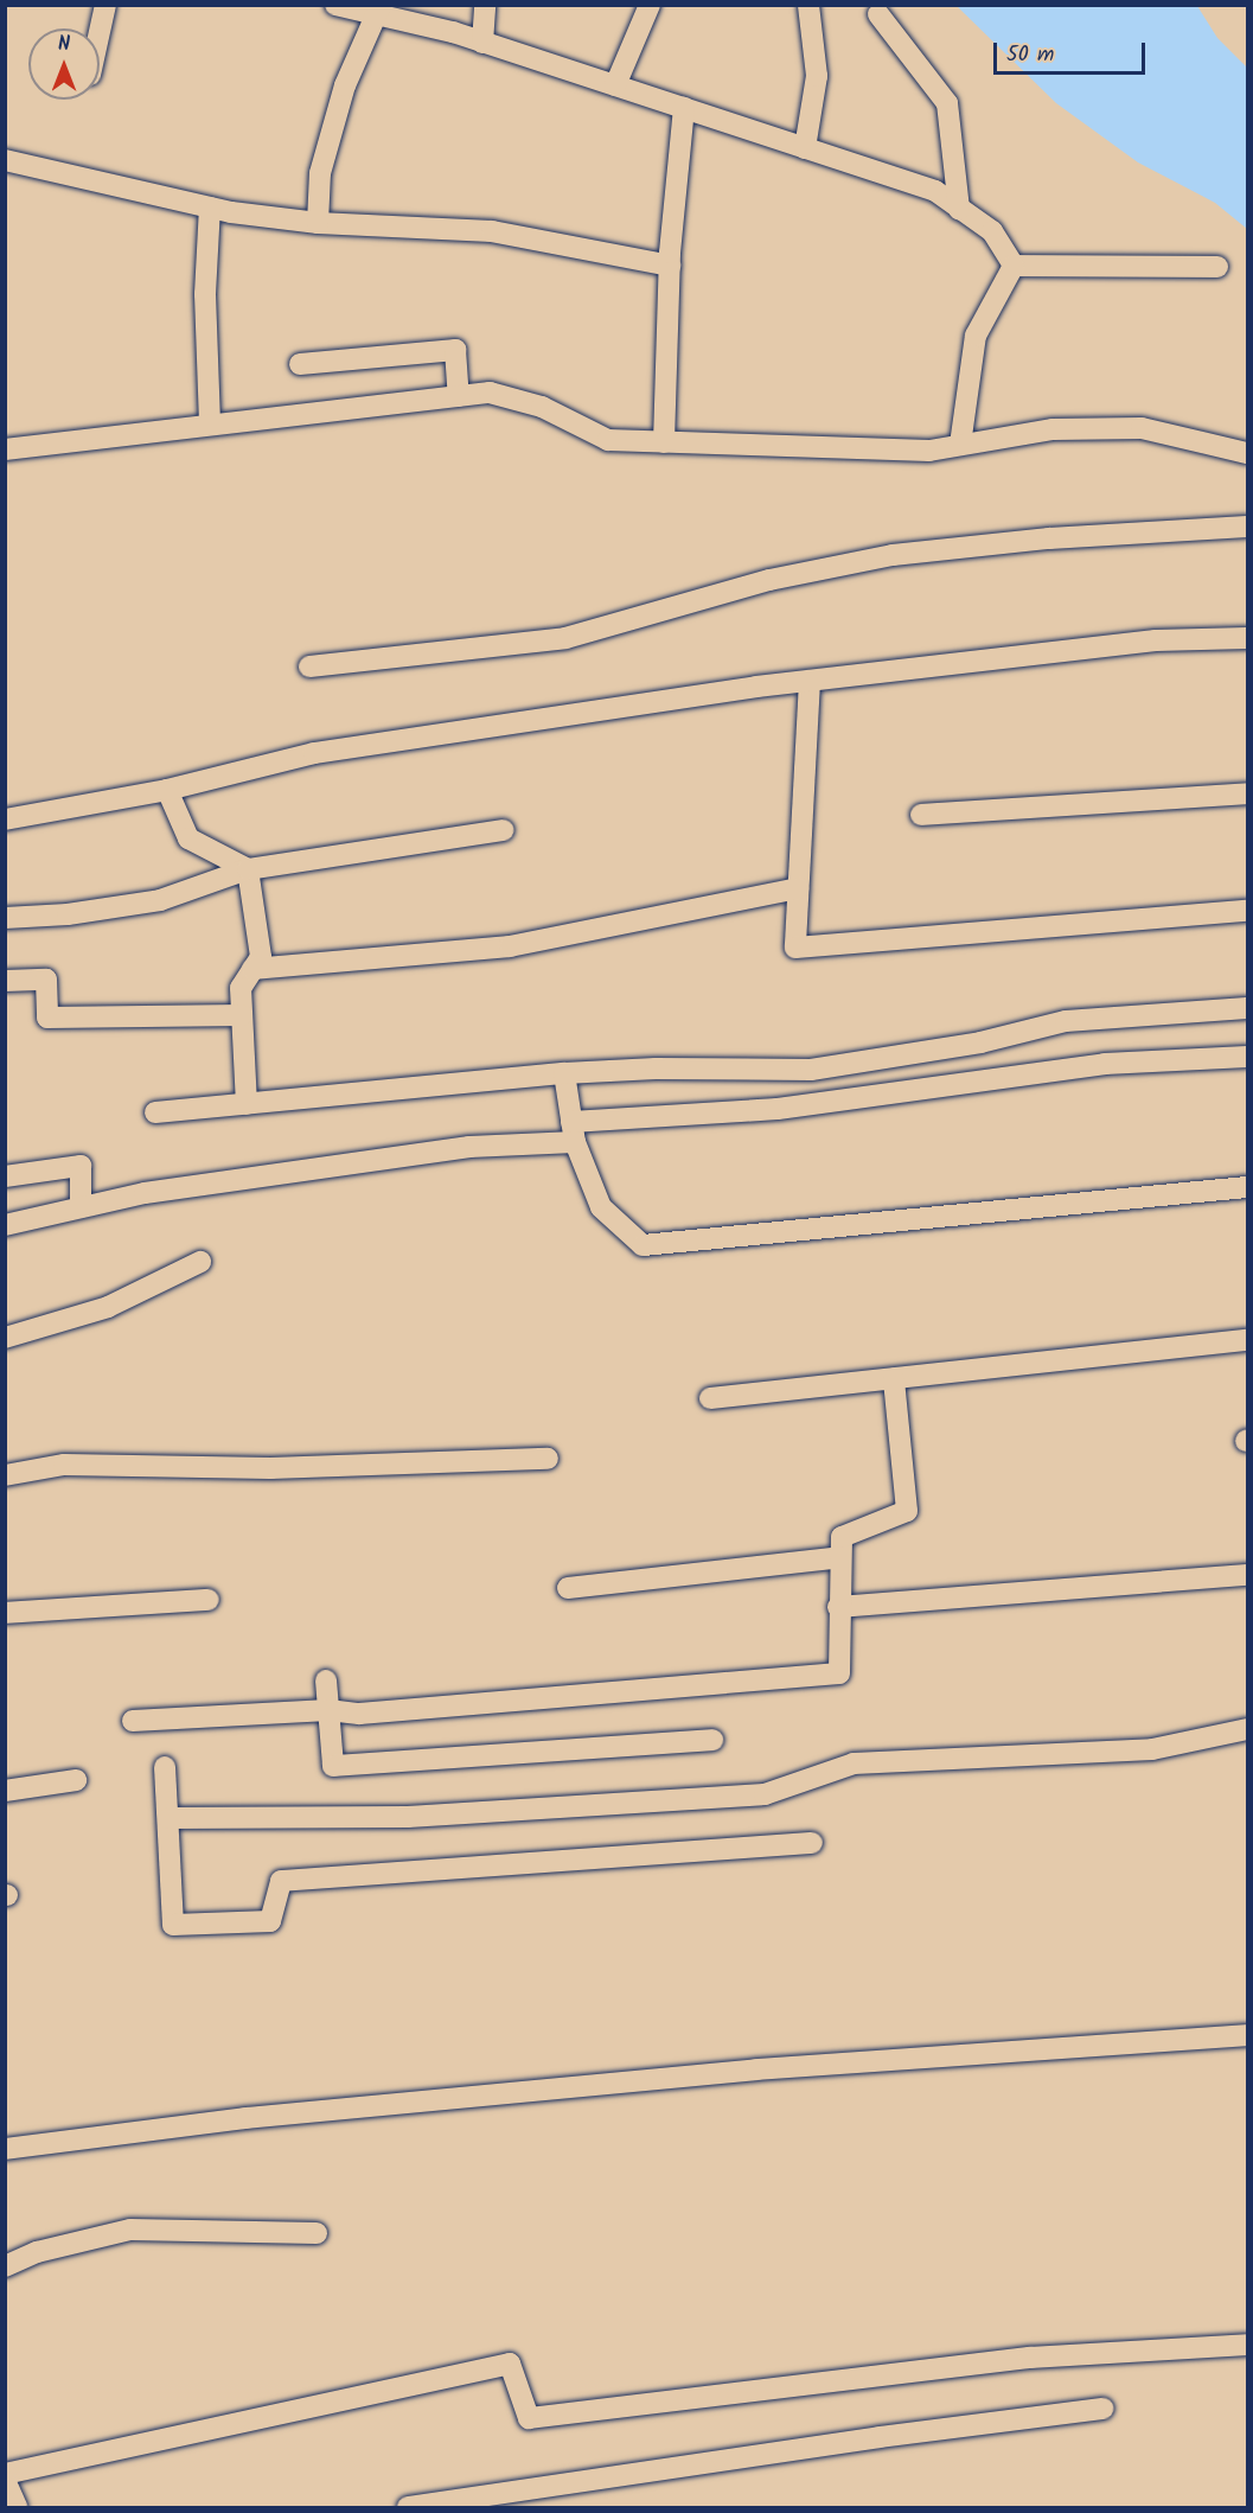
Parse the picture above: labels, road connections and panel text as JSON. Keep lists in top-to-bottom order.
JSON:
{
  "scale_bar": "50 m",
  "north": "top"
}
